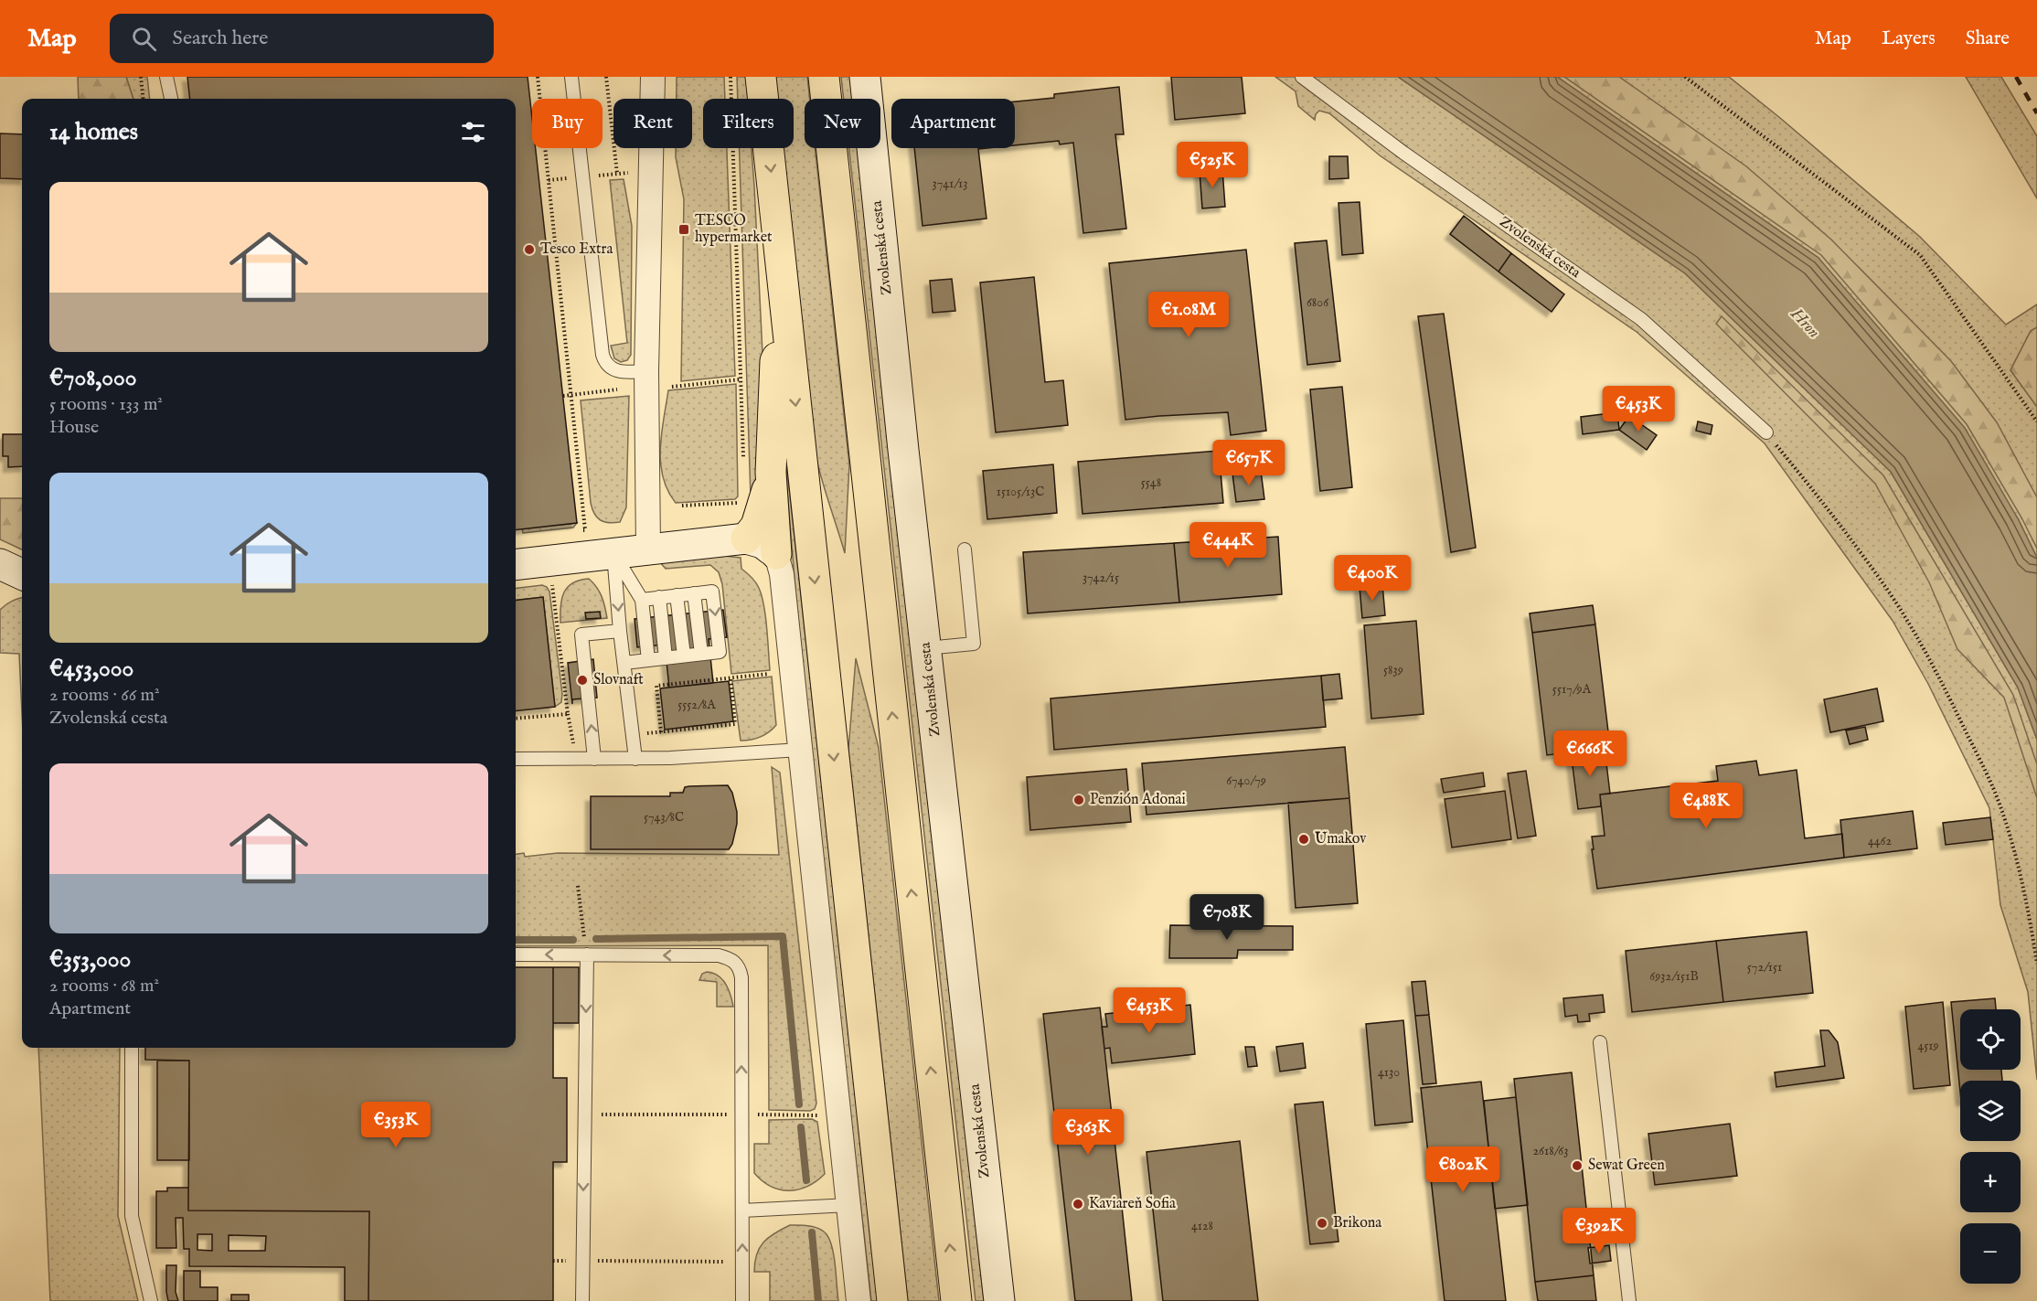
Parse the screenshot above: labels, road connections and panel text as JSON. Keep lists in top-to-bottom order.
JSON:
{
  "streets": {
    "main road": ["Zvolenská cesta"]
  },
  "water": ["Hron"],
  "places": {
    "transit": ["TESCO hypermarket"],
    "other": [
      "Tesco Extra",
      "Slovnaft",
      "Penzión Adonai",
      "Umakov",
      "Sewat Green",
      "Kaviareň Sofia",
      "Brikona"
    ]
  },
  "house_numbers": [
    "3741/13",
    "6806",
    "5548",
    "15105/13C",
    "3742/15",
    "5839",
    "5517/9A",
    "5552/8A",
    "6740/79",
    "5743/8C",
    "4462",
    "572/151",
    "6932/151B",
    "4519",
    "4130",
    "2618/63",
    "4128"
  ],
  "page": {
    "header": "Map",
    "search": "Search here",
    "nav": ["Map", "Layers", "Share"],
    "chip": [
      "Buy",
      "Rent",
      "Filters",
      "New",
      "Apartment"
    ],
    "heading": "14 homes",
    "price": [
      "€525K",
      "€1.08M",
      "€453K",
      "€657K",
      "€444K",
      "€400K",
      "€666K",
      "€488K",
      "€708K",
      "€453K",
      "€353K",
      "€363K",
      "€802K",
      "€392K"
    ],
    "list": [
      {
        "name": "€708,000",
        "note": "5 rooms · 133 m² · House"
      },
      {
        "name": "€453,000",
        "note": "2 rooms · 66 m² · Zvolenská cesta"
      },
      {
        "name": "€353,000",
        "note": "2 rooms · 68 m² · Apartment"
      }
    ],
    "map_buttons": ["+", "−"]
  }
}
